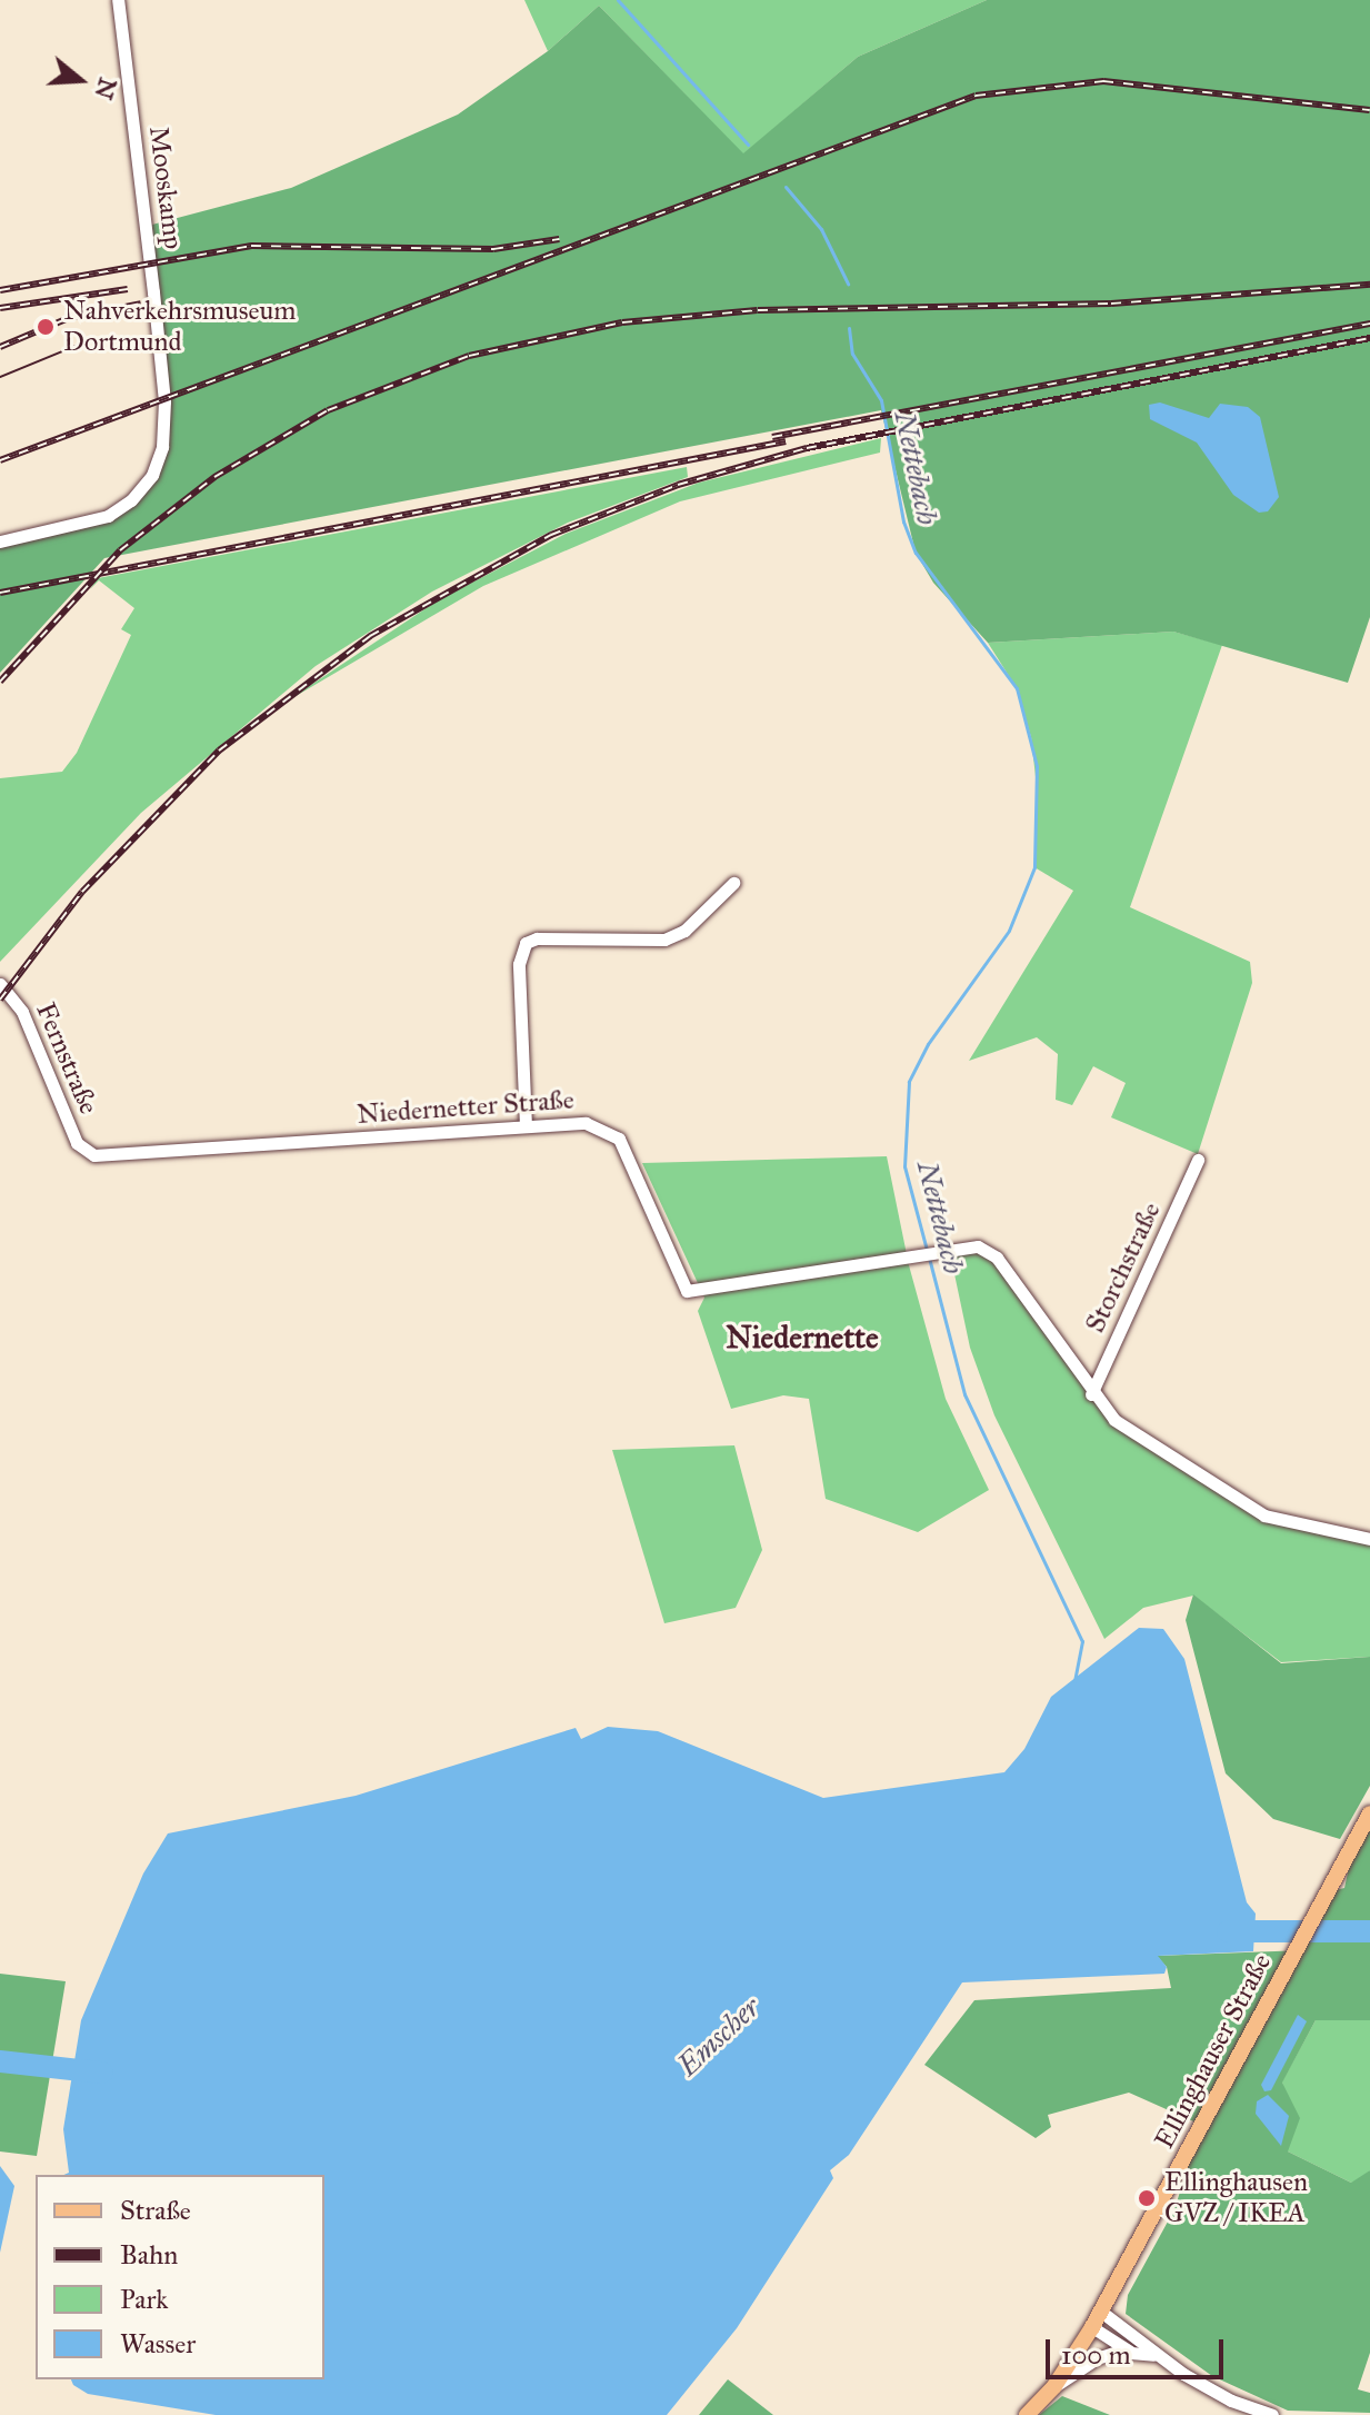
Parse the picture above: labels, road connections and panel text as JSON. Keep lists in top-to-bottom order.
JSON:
{
  "streets": {
    "main road": ["Ellinghauser Straße"],
    "street": [
      "Mooskamp",
      "Fernstraße",
      "Niedernetter Straße",
      "Storchstraße"
    ]
  },
  "crossings": [
    ["Fernstraße", "Niedernetter Straße"],
    ["Niedernetter Straße", "Storchstraße"]
  ],
  "districts": ["Niedernette"],
  "water": ["Nettebach", "Emscher"],
  "places": ["Nahverkehrsmuseum Dortmund", "Ellinghausen GVZ / IKEA"],
  "legend": [
    "Straße",
    "Bahn",
    "Park",
    "Wasser"
  ],
  "scale_bar": "100 m",
  "north": "right"
}
